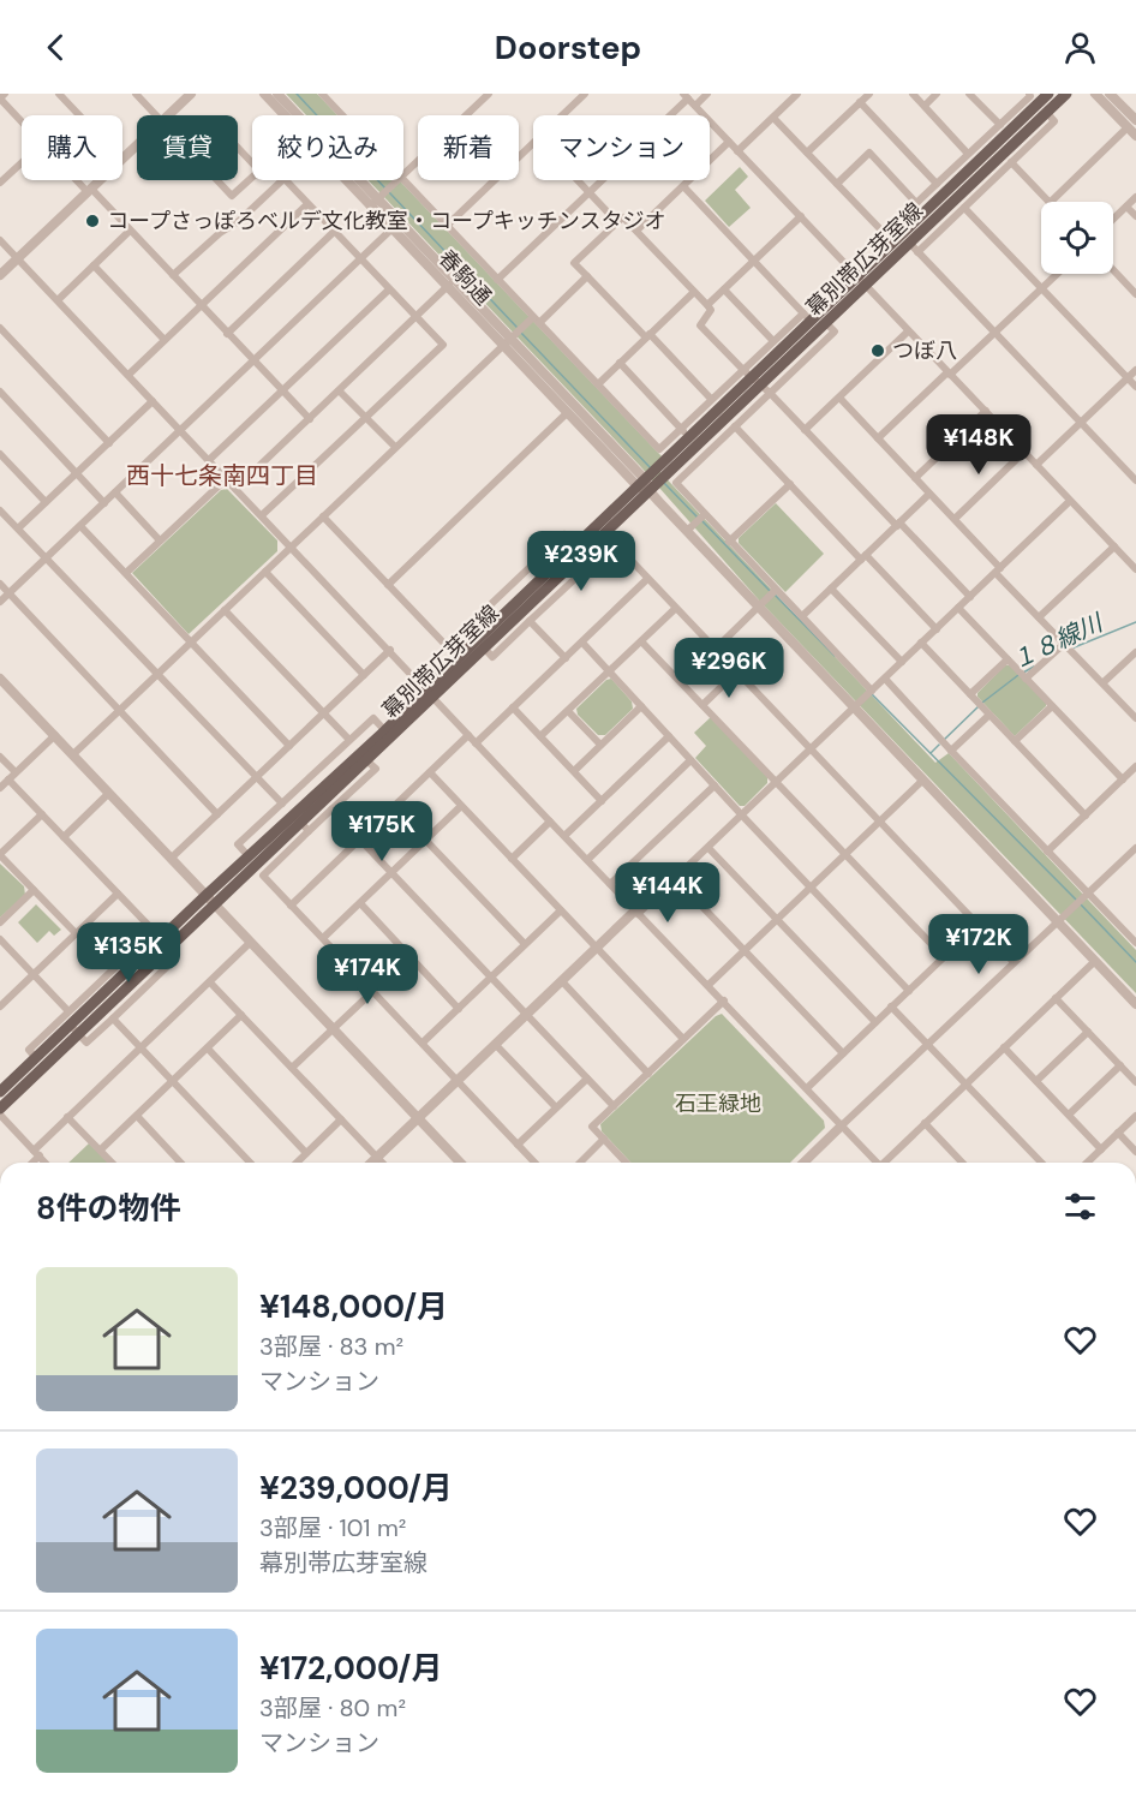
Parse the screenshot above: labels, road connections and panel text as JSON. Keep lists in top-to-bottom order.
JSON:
{
  "streets": {
    "main road": ["幕別帯広芽室線"],
    "street": ["春駒通"]
  },
  "crossings": [
    ["幕別帯広芽室線", "春駒通"]
  ],
  "districts": ["西十七条南四丁目"],
  "water": ["１８線川"],
  "parks": ["石王緑地"],
  "places": ["コープさっぽろベルデ文化教室・コープキッチンスタジオ", "つぼ八"],
  "page": {
    "header": "Doorstep",
    "chip": [
      "購入",
      "賃貸",
      "絞り込み",
      "新着",
      "マンション"
    ],
    "price": [
      "¥148K",
      "¥239K",
      "¥296K",
      "¥175K",
      "¥144K",
      "¥172K",
      "¥135K",
      "¥174K"
    ],
    "heading": "8件の物件",
    "list": [
      {
        "name": "¥148,000/月",
        "note": "3部屋 · 83 m² · マンション"
      },
      {
        "name": "¥239,000/月",
        "note": "3部屋 · 101 m² · 幕別帯広芽室線"
      },
      {
        "name": "¥172,000/月",
        "note": "3部屋 · 80 m² · マンション"
      }
    ]
  }
}
